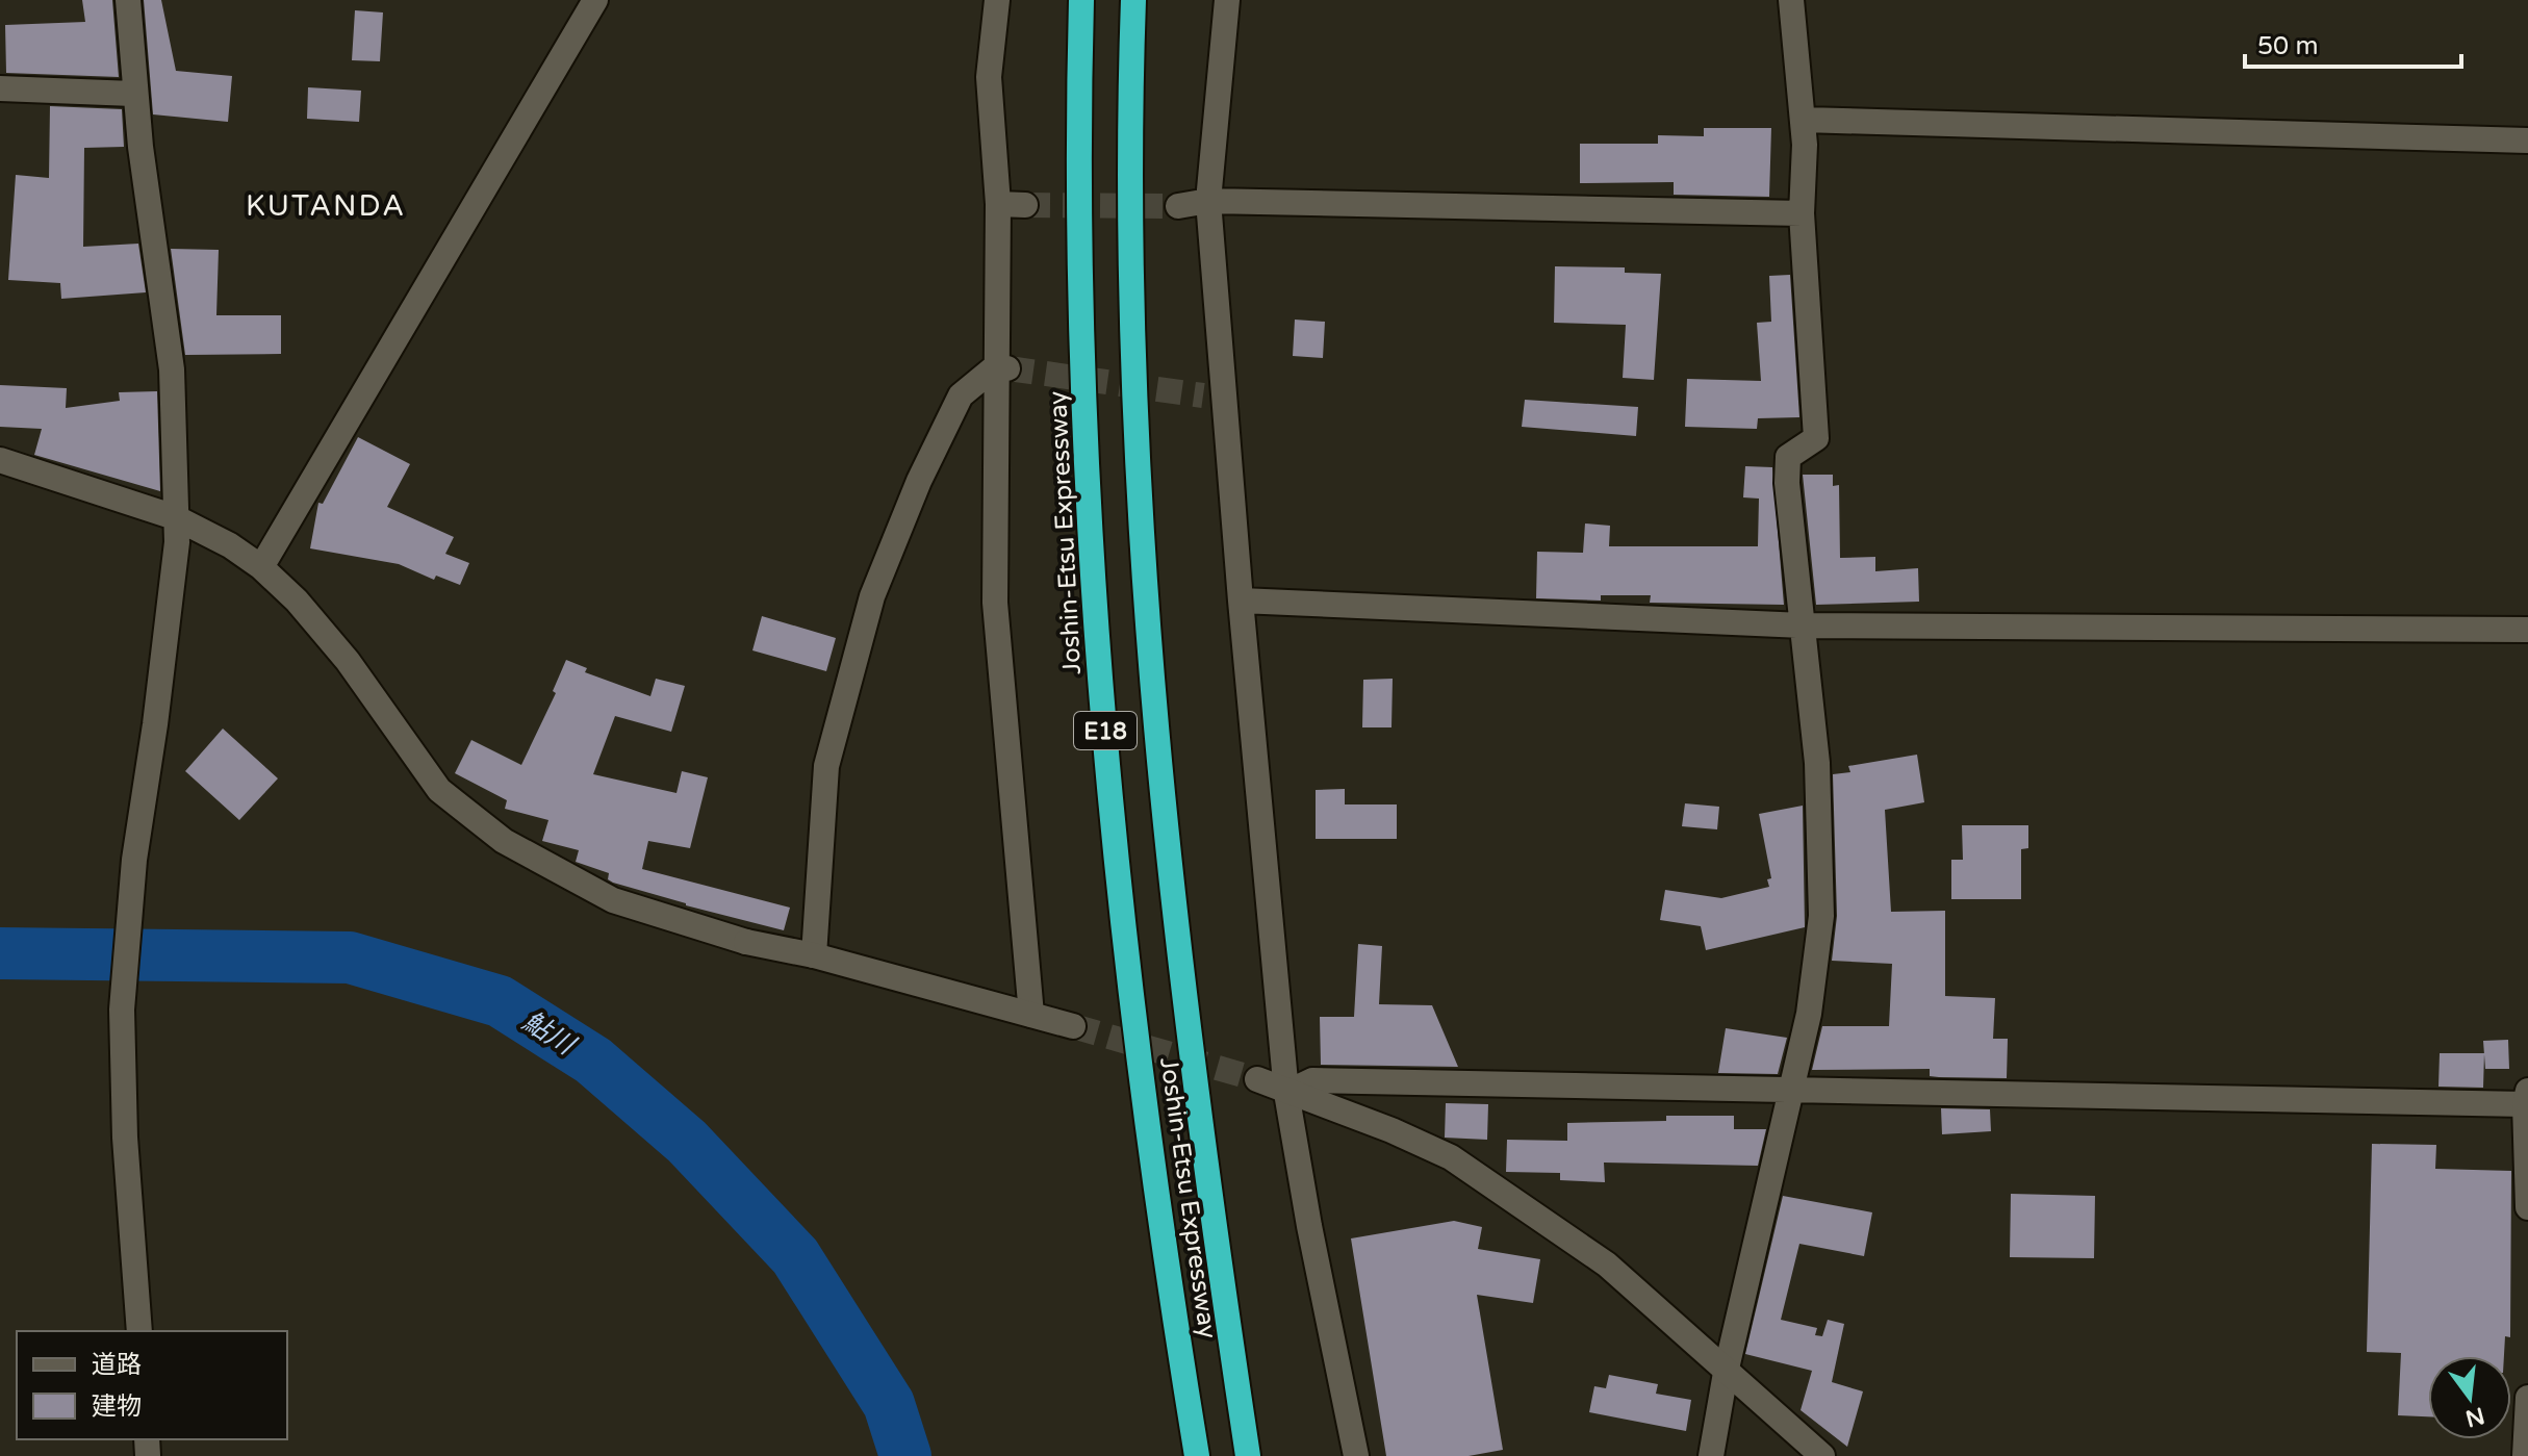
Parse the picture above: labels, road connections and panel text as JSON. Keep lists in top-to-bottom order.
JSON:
{
  "streets": {
    "highway": ["Joshin-Etsu Expressway", "E18"]
  },
  "districts": ["KUTANDA"],
  "water": ["鮎川"],
  "legend": ["道路", "建物"],
  "scale_bar": "50 m",
  "north": "bottom"
}
